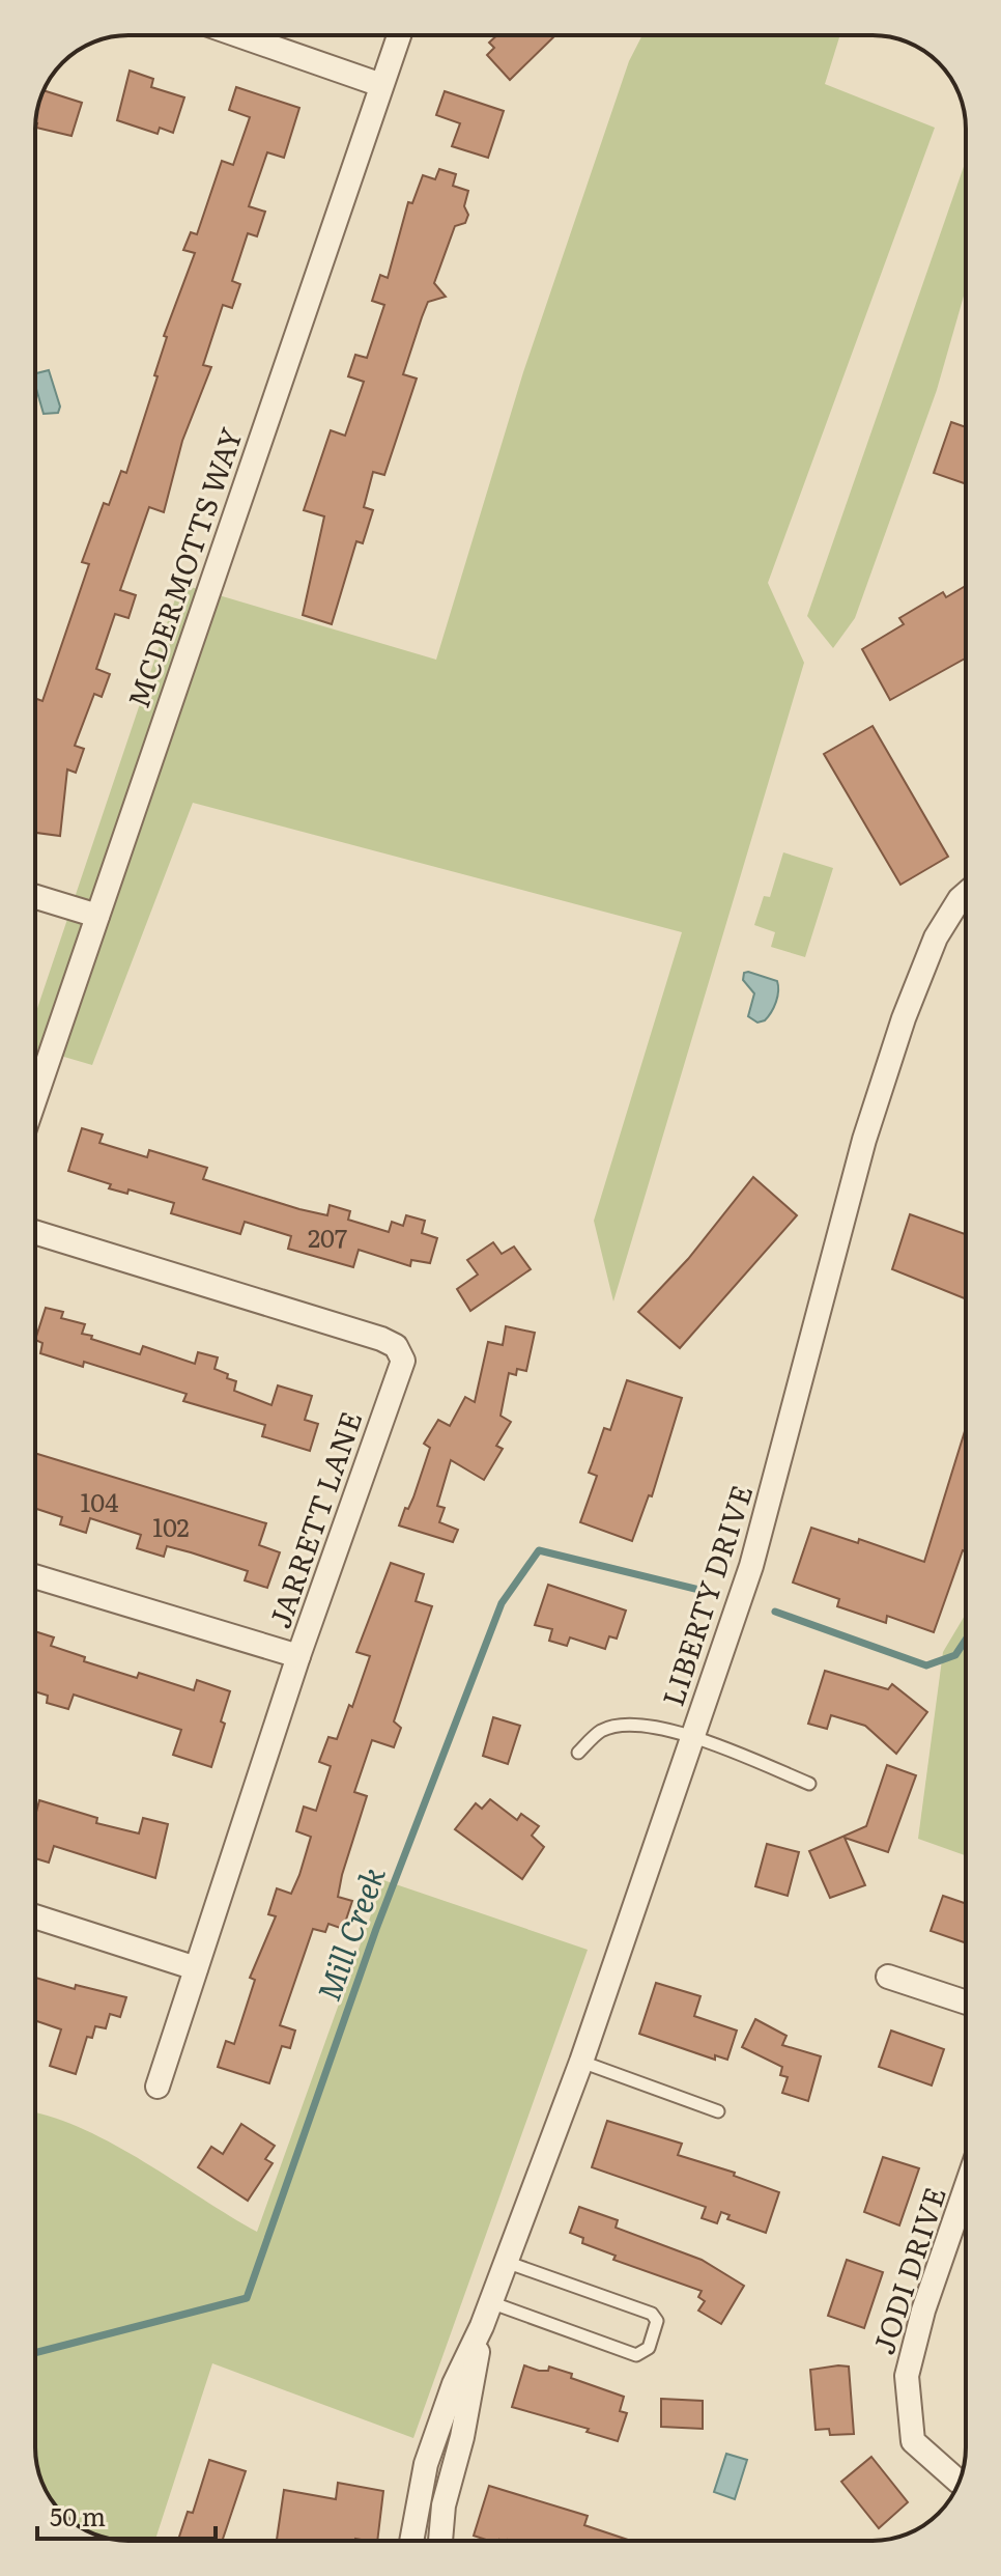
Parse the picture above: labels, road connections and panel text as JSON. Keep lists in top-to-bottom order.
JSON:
{
  "streets": {
    "street": [
      "MCDERMOTTS WAY",
      "JARRETT LANE",
      "LIBERTY DRIVE",
      "JODI DRIVE"
    ]
  },
  "water": ["Mill Creek"],
  "house_numbers": ["207", "104", "102"],
  "scale_bar": "50 m"
}
